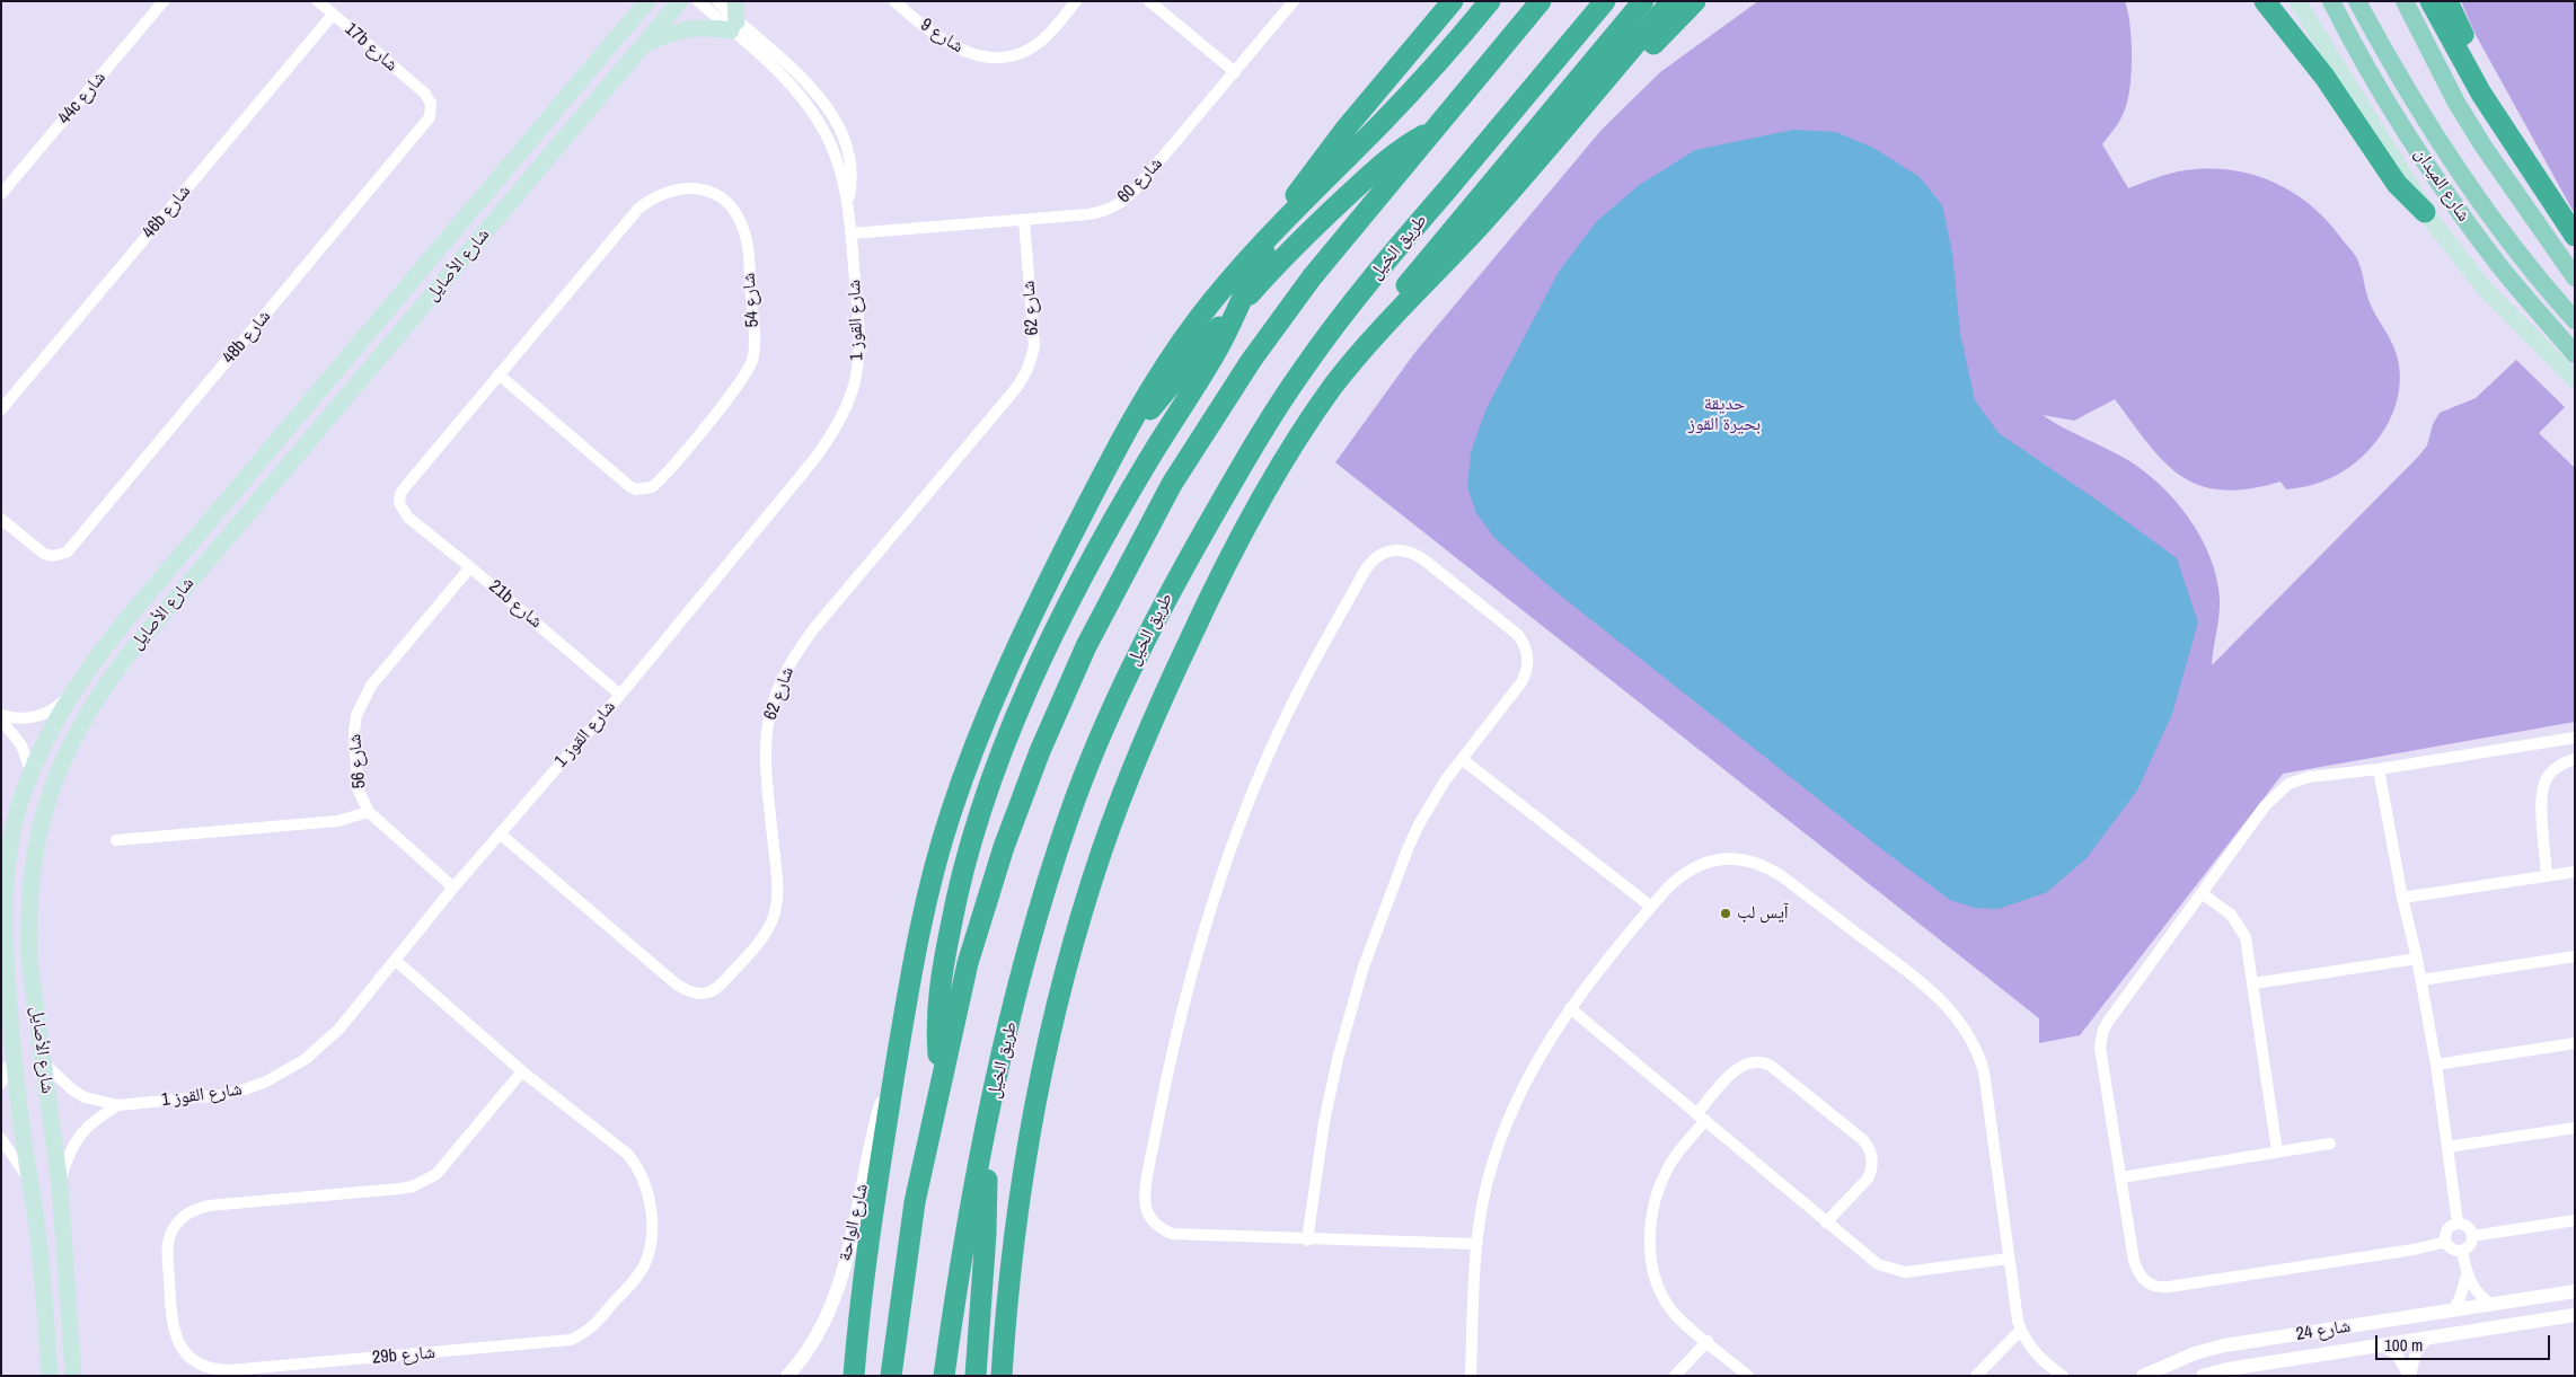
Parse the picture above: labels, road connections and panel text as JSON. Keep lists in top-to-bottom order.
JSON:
{
  "streets": {
    "highway": ["طريق الخيل"],
    "main road": ["شارع الميدان", "شارع الأصايل"],
    "street": [
      "شارع 9",
      "17b شارع",
      "44c شارع",
      "شارع 60",
      "46b شارع",
      "شارع 54",
      "شارع 62",
      "شارع القوز 1",
      "48b شارع",
      "21b شارع",
      "شارع 56",
      "شارع الواحة",
      "شارع 24",
      "29b شارع"
    ]
  },
  "crossings": [
    ["17b شارع", "46b شارع"],
    ["17b شارع", "48b شارع"],
    ["شارع 60", "شارع 62"],
    ["شارع 60", "شارع القوز 1"],
    ["شارع الأصايل", "شارع القوز 1"],
    ["شارع 54", "21b شارع"],
    ["شارع 62", "شارع القوز 1"],
    ["شارع القوز 1", "21b شارع"],
    ["شارع القوز 1", "شارع 56"],
    ["شارع القوز 1", "29b شارع"],
    ["21b شارع", "شارع 56"]
  ],
  "parks": ["حديقة بحيرة القوز"],
  "places": ["آيس لب"],
  "scale_bar": "100 m"
}
